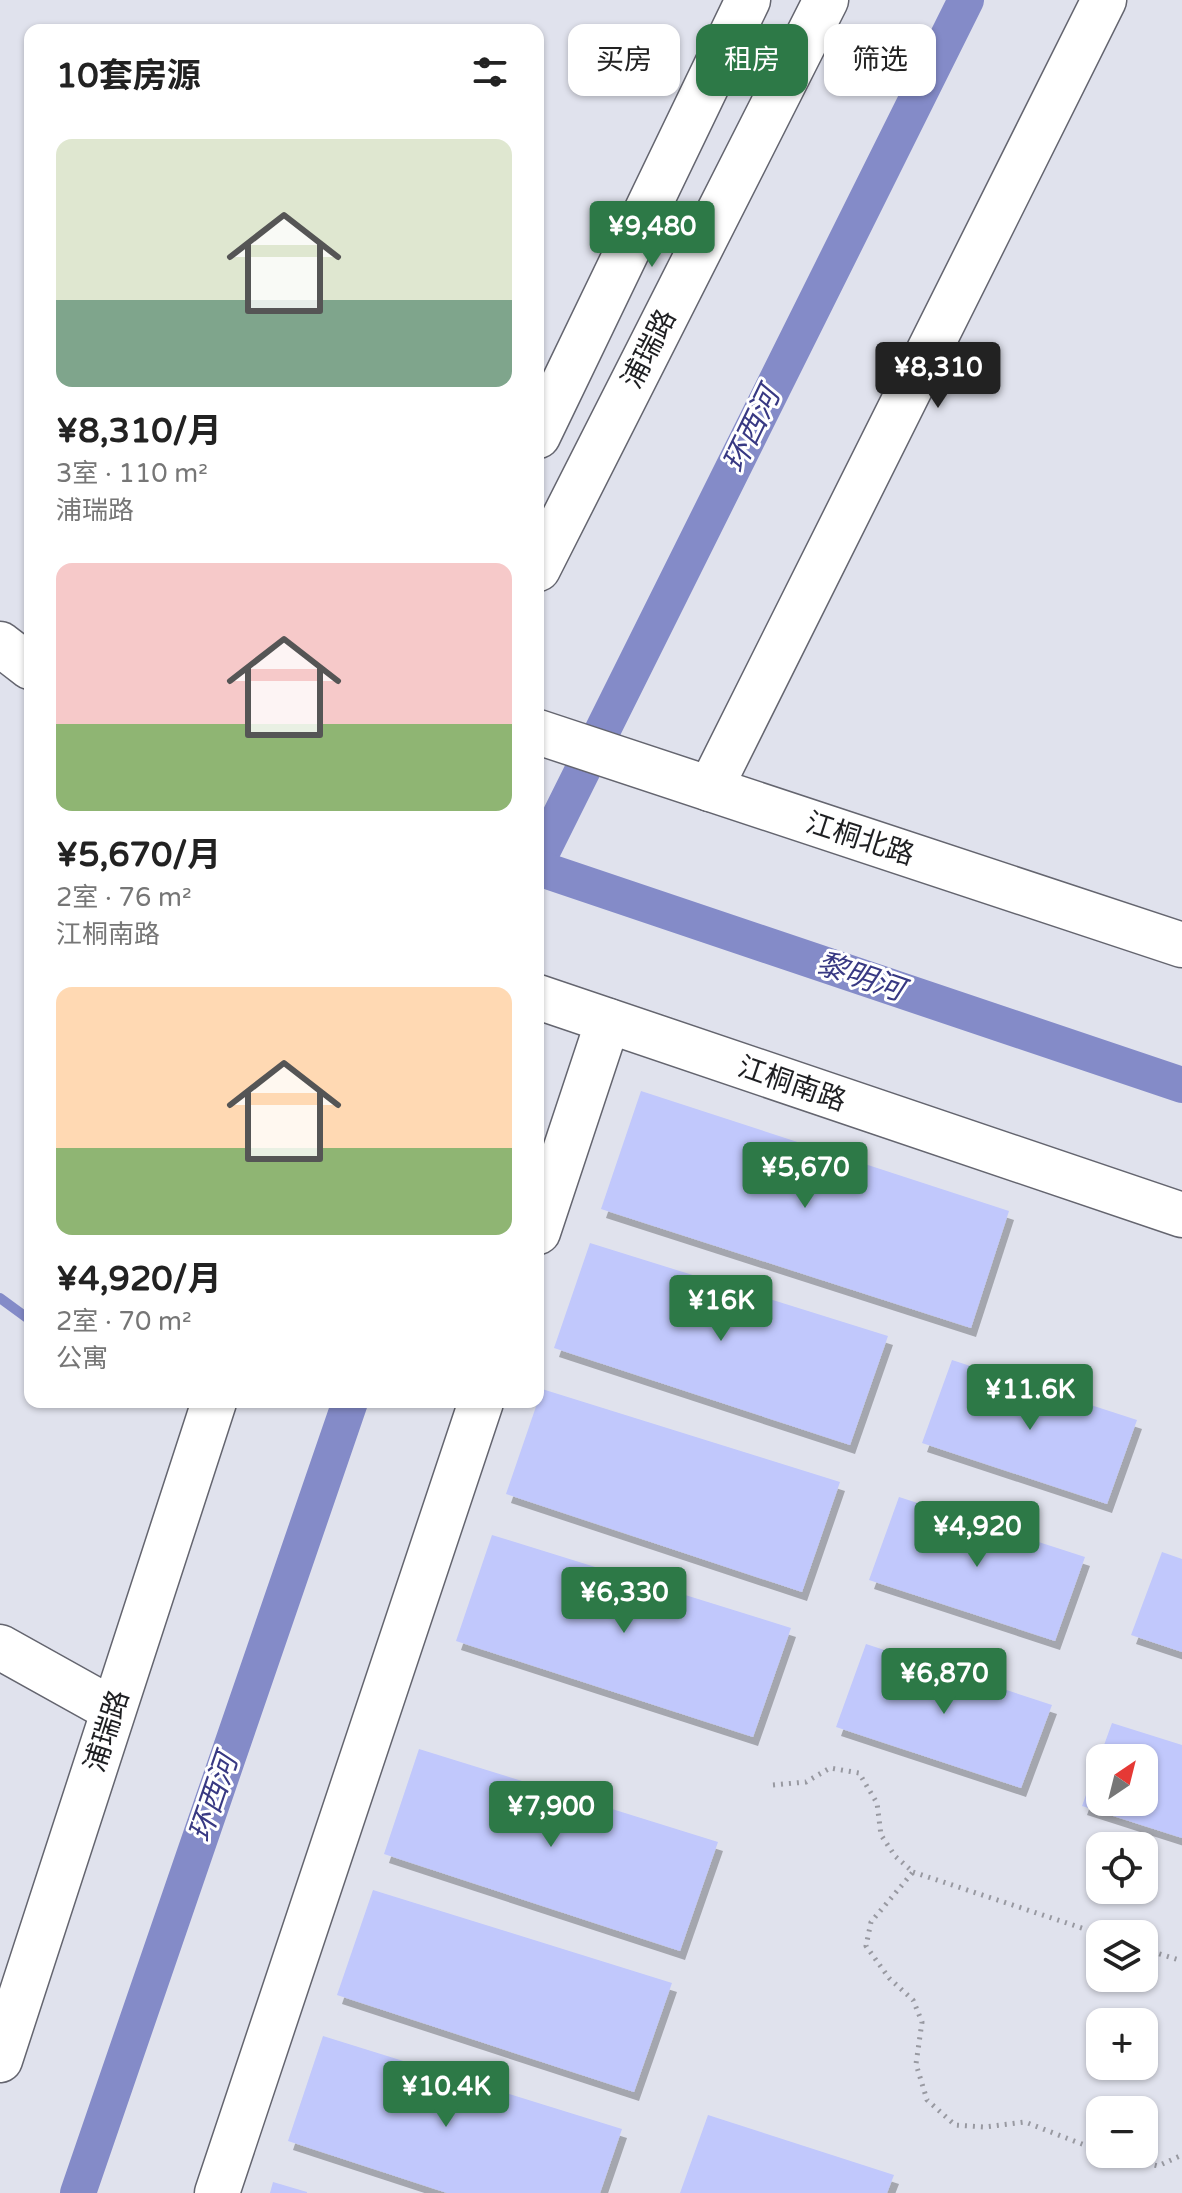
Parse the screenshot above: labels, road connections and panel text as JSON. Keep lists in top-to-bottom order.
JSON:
{
  "streets": {
    "street": ["浦瑞路", "江桐北路", "江桐南路"]
  },
  "water": ["环西河", "黎明河"],
  "north": "top right",
  "page": {
    "chip": ["买房", "租房", "筛选"],
    "heading": "10套房源",
    "list": [
      {
        "name": "¥8,310/月",
        "note": "3室 · 110 m² · 浦瑞路"
      },
      {
        "name": "¥5,670/月",
        "note": "2室 · 76 m² · 江桐南路"
      },
      {
        "name": "¥4,920/月",
        "note": "2室 · 70 m² · 公寓"
      }
    ],
    "price": [
      "¥9,480",
      "¥8,310",
      "¥5,670",
      "¥16K",
      "¥11.6K",
      "¥4,920",
      "¥6,330",
      "¥6,870",
      "¥7,900",
      "¥10.4K"
    ],
    "map_buttons": ["+", "−"]
  }
}
